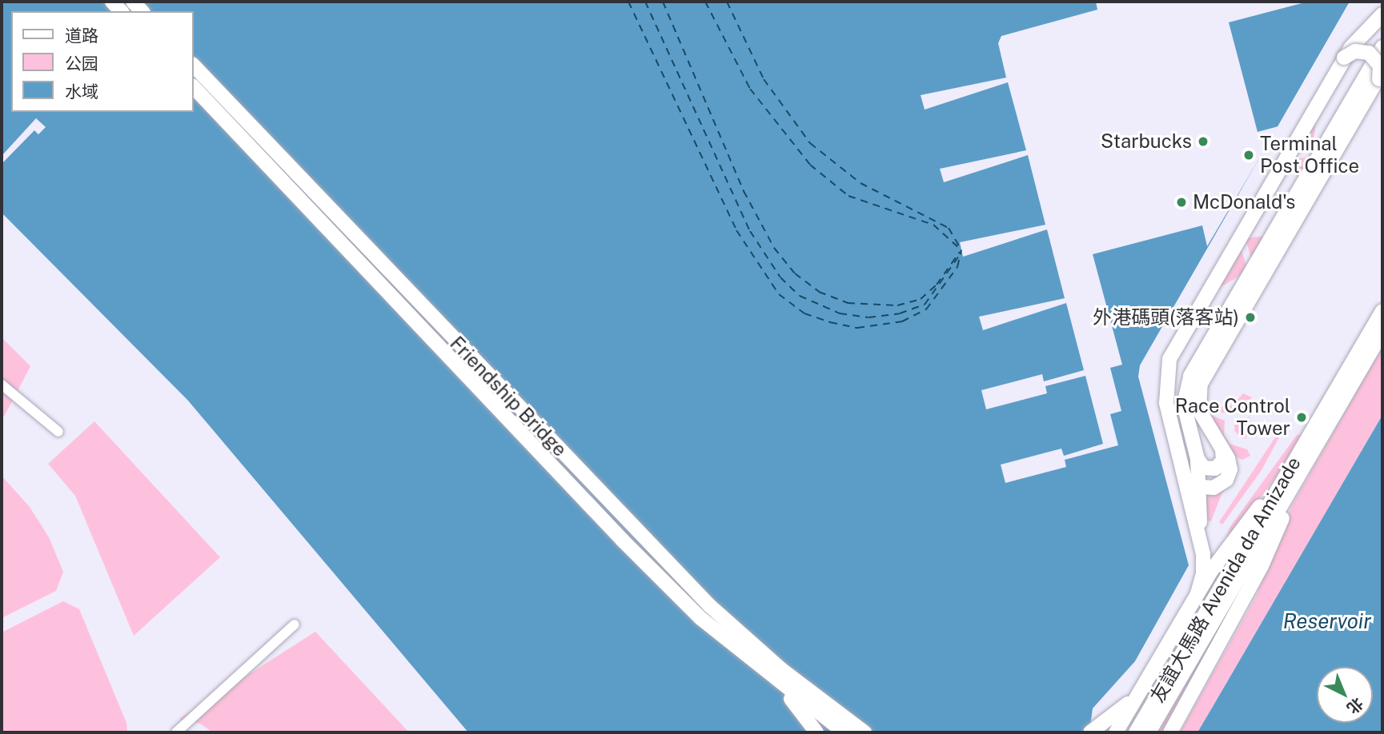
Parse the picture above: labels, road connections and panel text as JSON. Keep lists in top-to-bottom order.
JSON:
{
  "streets": {
    "main road": ["Friendship Bridge", "友誼大馬路 Avenida da Amizade"]
  },
  "water": ["Reservoir"],
  "places": [
    "Starbucks",
    "Terminal Post Office",
    "McDonald's",
    "外港碼頭(落客站)",
    "Race Control Tower"
  ],
  "legend": ["道路", "公园", "水域"],
  "north": "bottom right"
}
